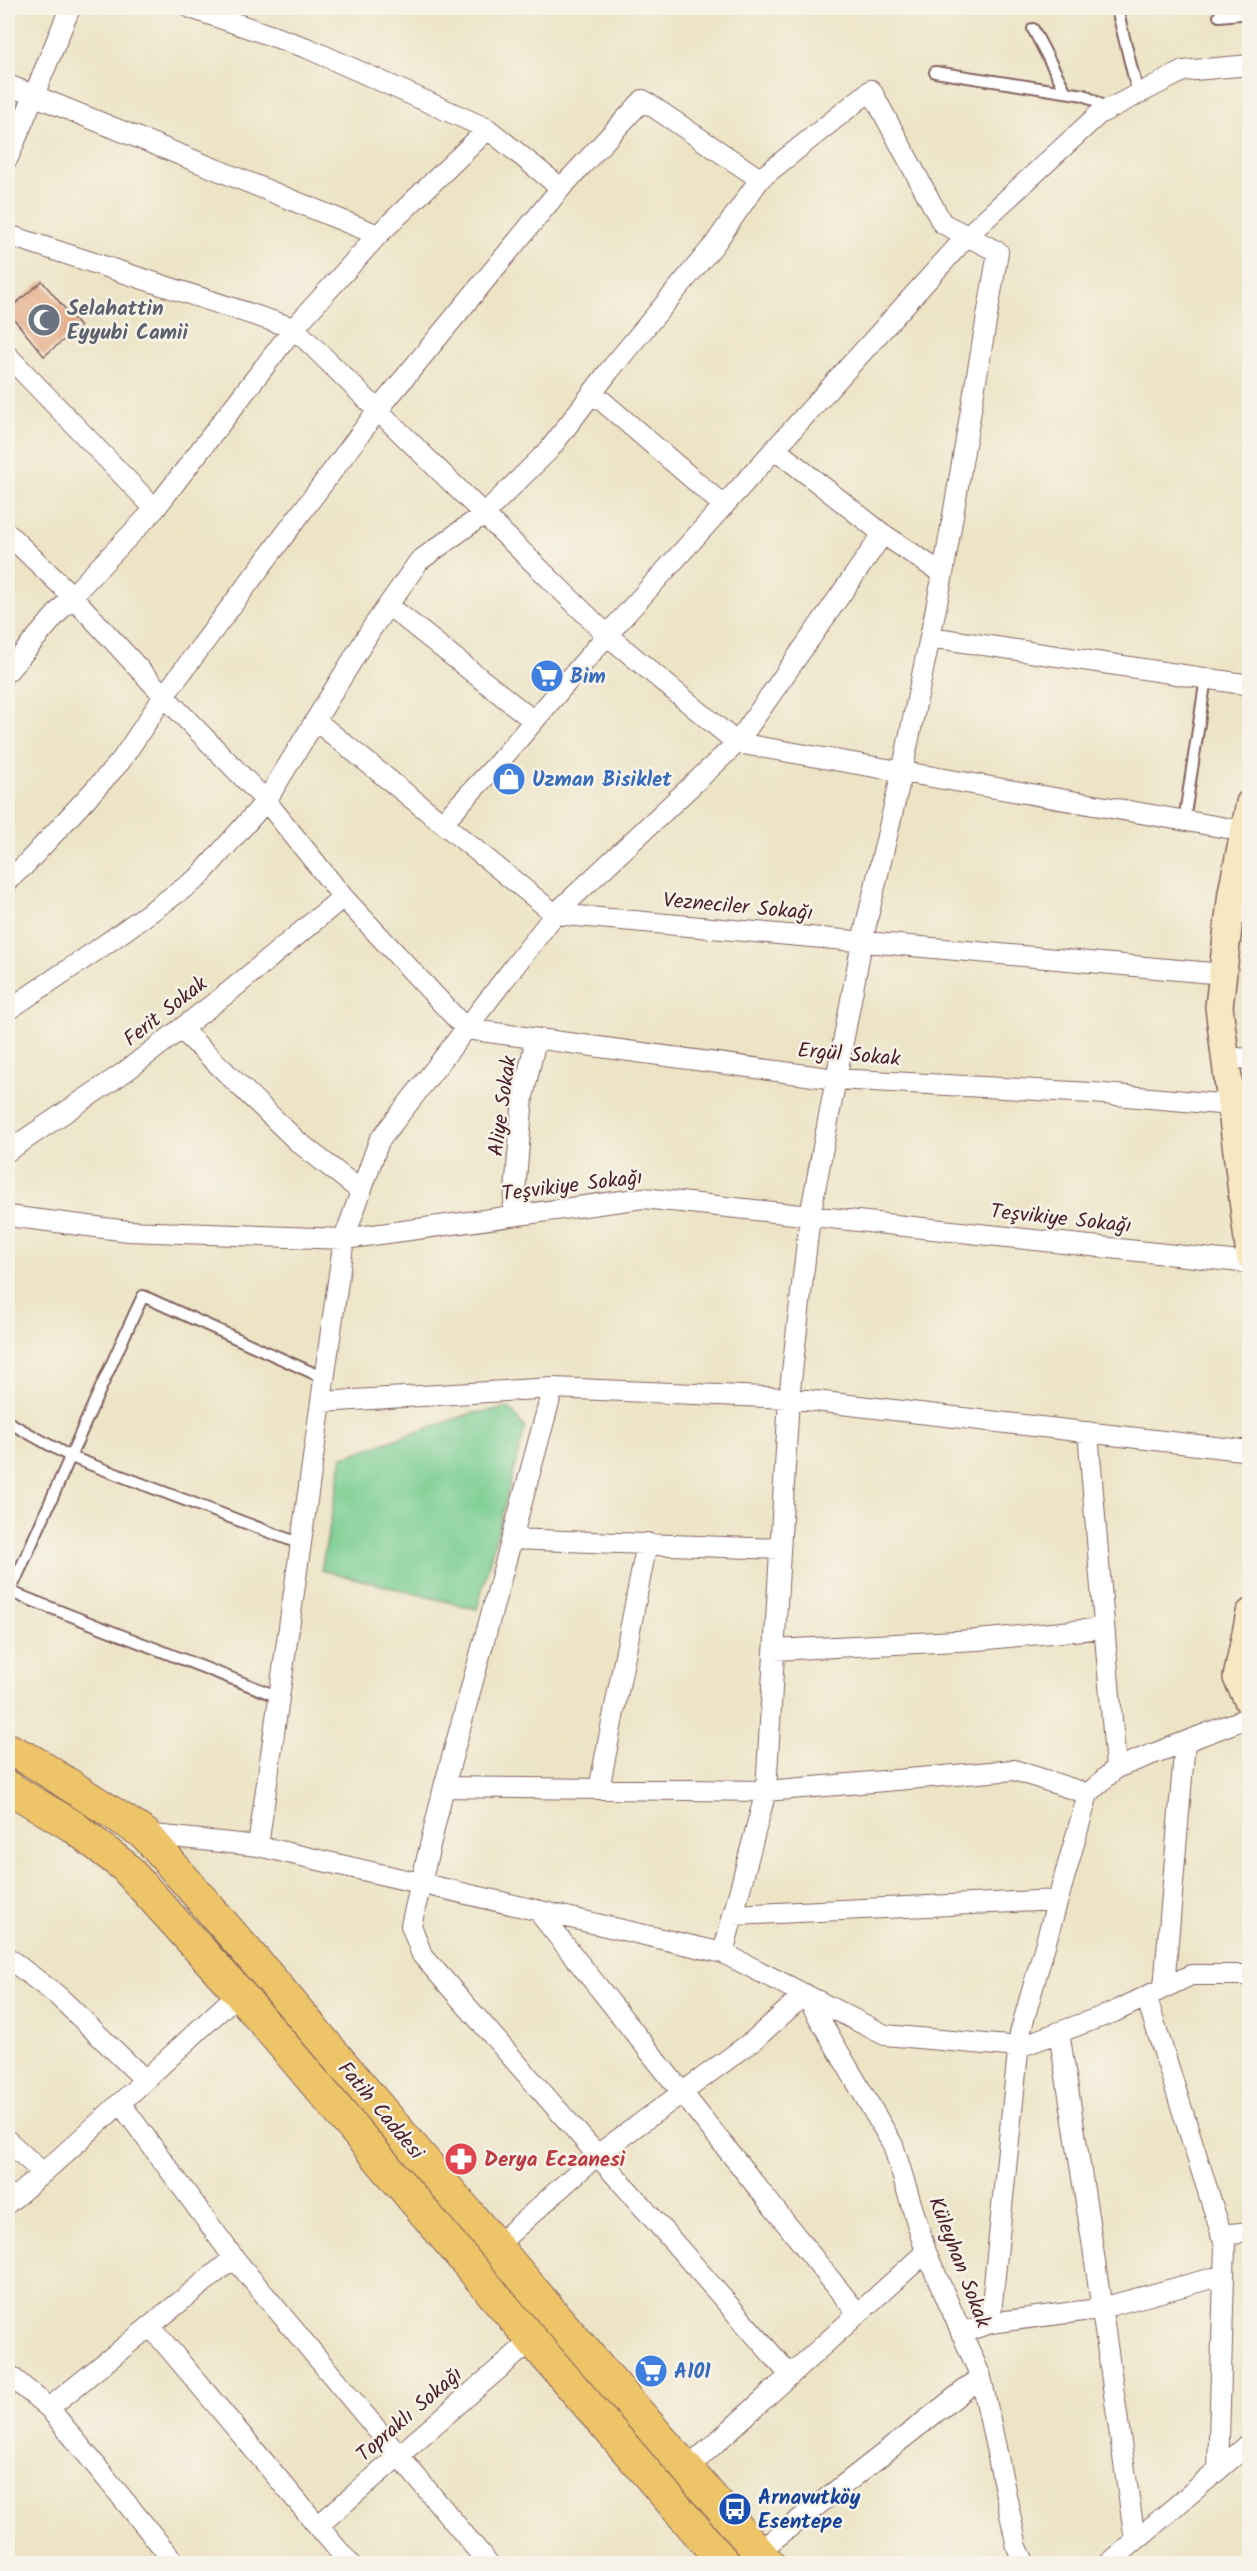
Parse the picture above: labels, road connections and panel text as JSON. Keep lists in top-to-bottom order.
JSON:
{
  "streets": {
    "main road": ["Fatih Caddesi"],
    "street": [
      "Vezneciler Sokağı",
      "Ferit Sokak",
      "Ergül Sokak",
      "Aliye Sokak",
      "Teşvikiye Sokağı",
      "Küleyhan Sokak",
      "Topraklı Sokağı"
    ]
  },
  "crossings": [
    ["Ergül Sokak", "Aliye Sokak"],
    ["Aliye Sokak", "Teşvikiye Sokağı"]
  ],
  "places": {
    "mosque": ["Selahattin Eyyubi Camii"],
    "supermarket": ["Bim", "A101"],
    "shop": ["Uzman Bisiklet"],
    "pharmacy": ["Derya Eczanesi"],
    "bus stop": ["Arnavutköy Esentepe"]
  }
}
